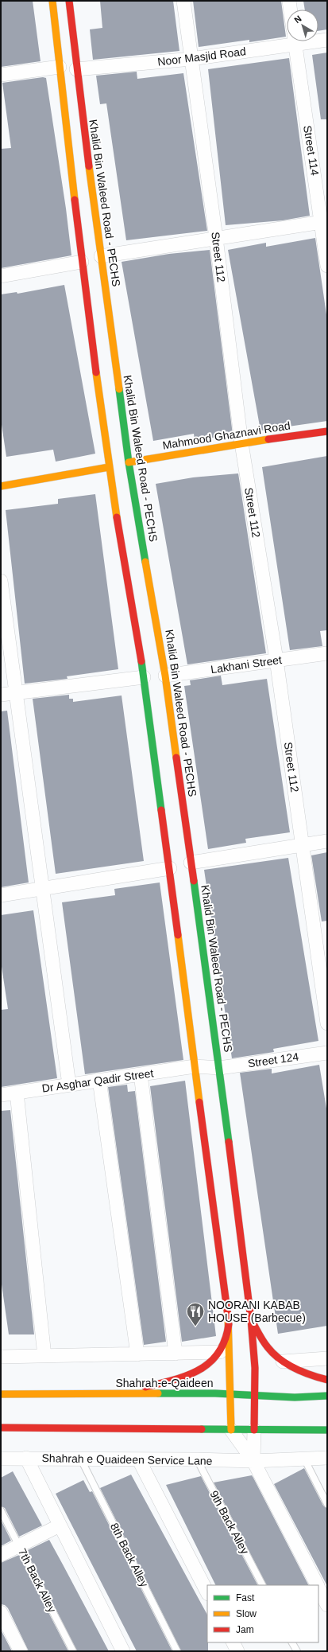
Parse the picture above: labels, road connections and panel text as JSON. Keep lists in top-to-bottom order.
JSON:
{
  "streets": {
    "main road": ["Khalid Bin Waleed Road - PECHS", "Mahmood Ghaznavi Road", "Shahrah-e-Qaideen"],
    "street": [
      "Noor Masjid Road",
      "Street 114",
      "Street 112",
      "Lakhani Street",
      "Street 124",
      "Dr Asghar Qadir Street",
      "Shahrah e Quaideen Service Lane"
    ],
    "lane": ["9th Back Alley", "8th Back Alley", "7th Back Alley"]
  },
  "crossings": [
    ["Noor Masjid Road", "Khalid Bin Waleed Road - PECHS"],
    ["Noor Masjid Road", "Street 112"],
    ["Khalid Bin Waleed Road - PECHS", "Mahmood Ghaznavi Road"],
    ["Khalid Bin Waleed Road - PECHS", "Lakhani Street"],
    ["Khalid Bin Waleed Road - PECHS", "Street 124"],
    ["Khalid Bin Waleed Road - PECHS", "Shahrah-e-Qaideen"],
    ["Street 112", "Mahmood Ghaznavi Road"],
    ["Street 112", "Lakhani Street"],
    ["Street 124", "Dr Asghar Qadir Street"],
    ["Shahrah e Quaideen Service Lane", "9th Back Alley"],
    ["Shahrah e Quaideen Service Lane", "8th Back Alley"]
  ],
  "places": {
    "restaurant": ["NOORANI KABAB HOUSE (Barbecue)"]
  },
  "legend": ["Fast", "Slow", "Jam"],
  "north": "top left"
}
